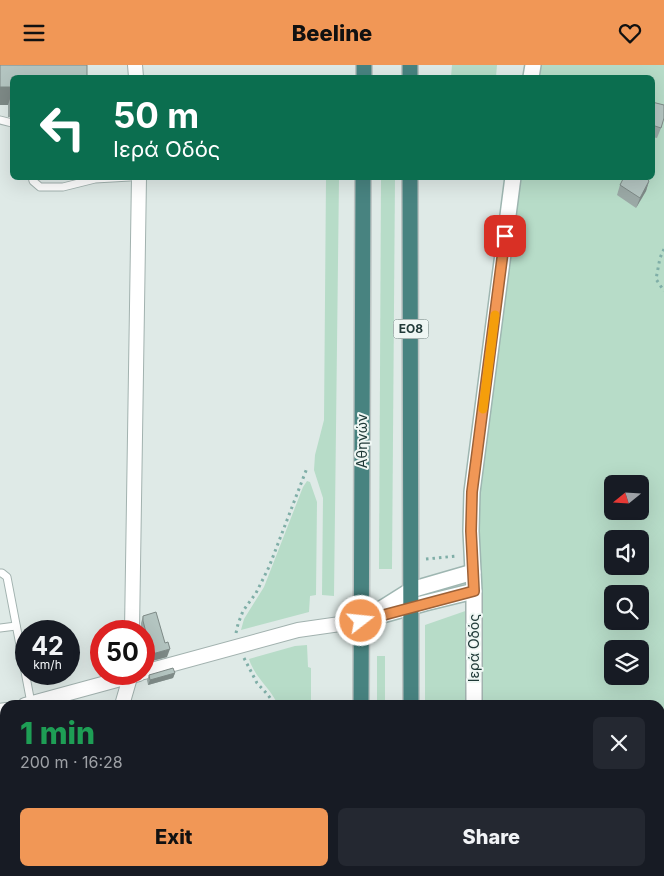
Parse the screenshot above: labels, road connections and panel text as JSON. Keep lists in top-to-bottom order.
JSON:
{
  "streets": {
    "highway": ["ΕΟ8", "Αθηνών"],
    "main road": ["Ιερά Οδός"]
  },
  "crossings": [
    ["ΕΟ8", "Ιερά Οδός"],
    ["Αθηνών", "Ιερά Οδός"]
  ],
  "north": "left",
  "page": {
    "header": "Beeline",
    "turn": ["50 m", "Ιερά Οδός"],
    "speed": "42 km/h",
    "limit": "50",
    "heading": ["1 min", "200 m · 16:28"],
    "buttons": ["Exit", "Share"]
  }
}
